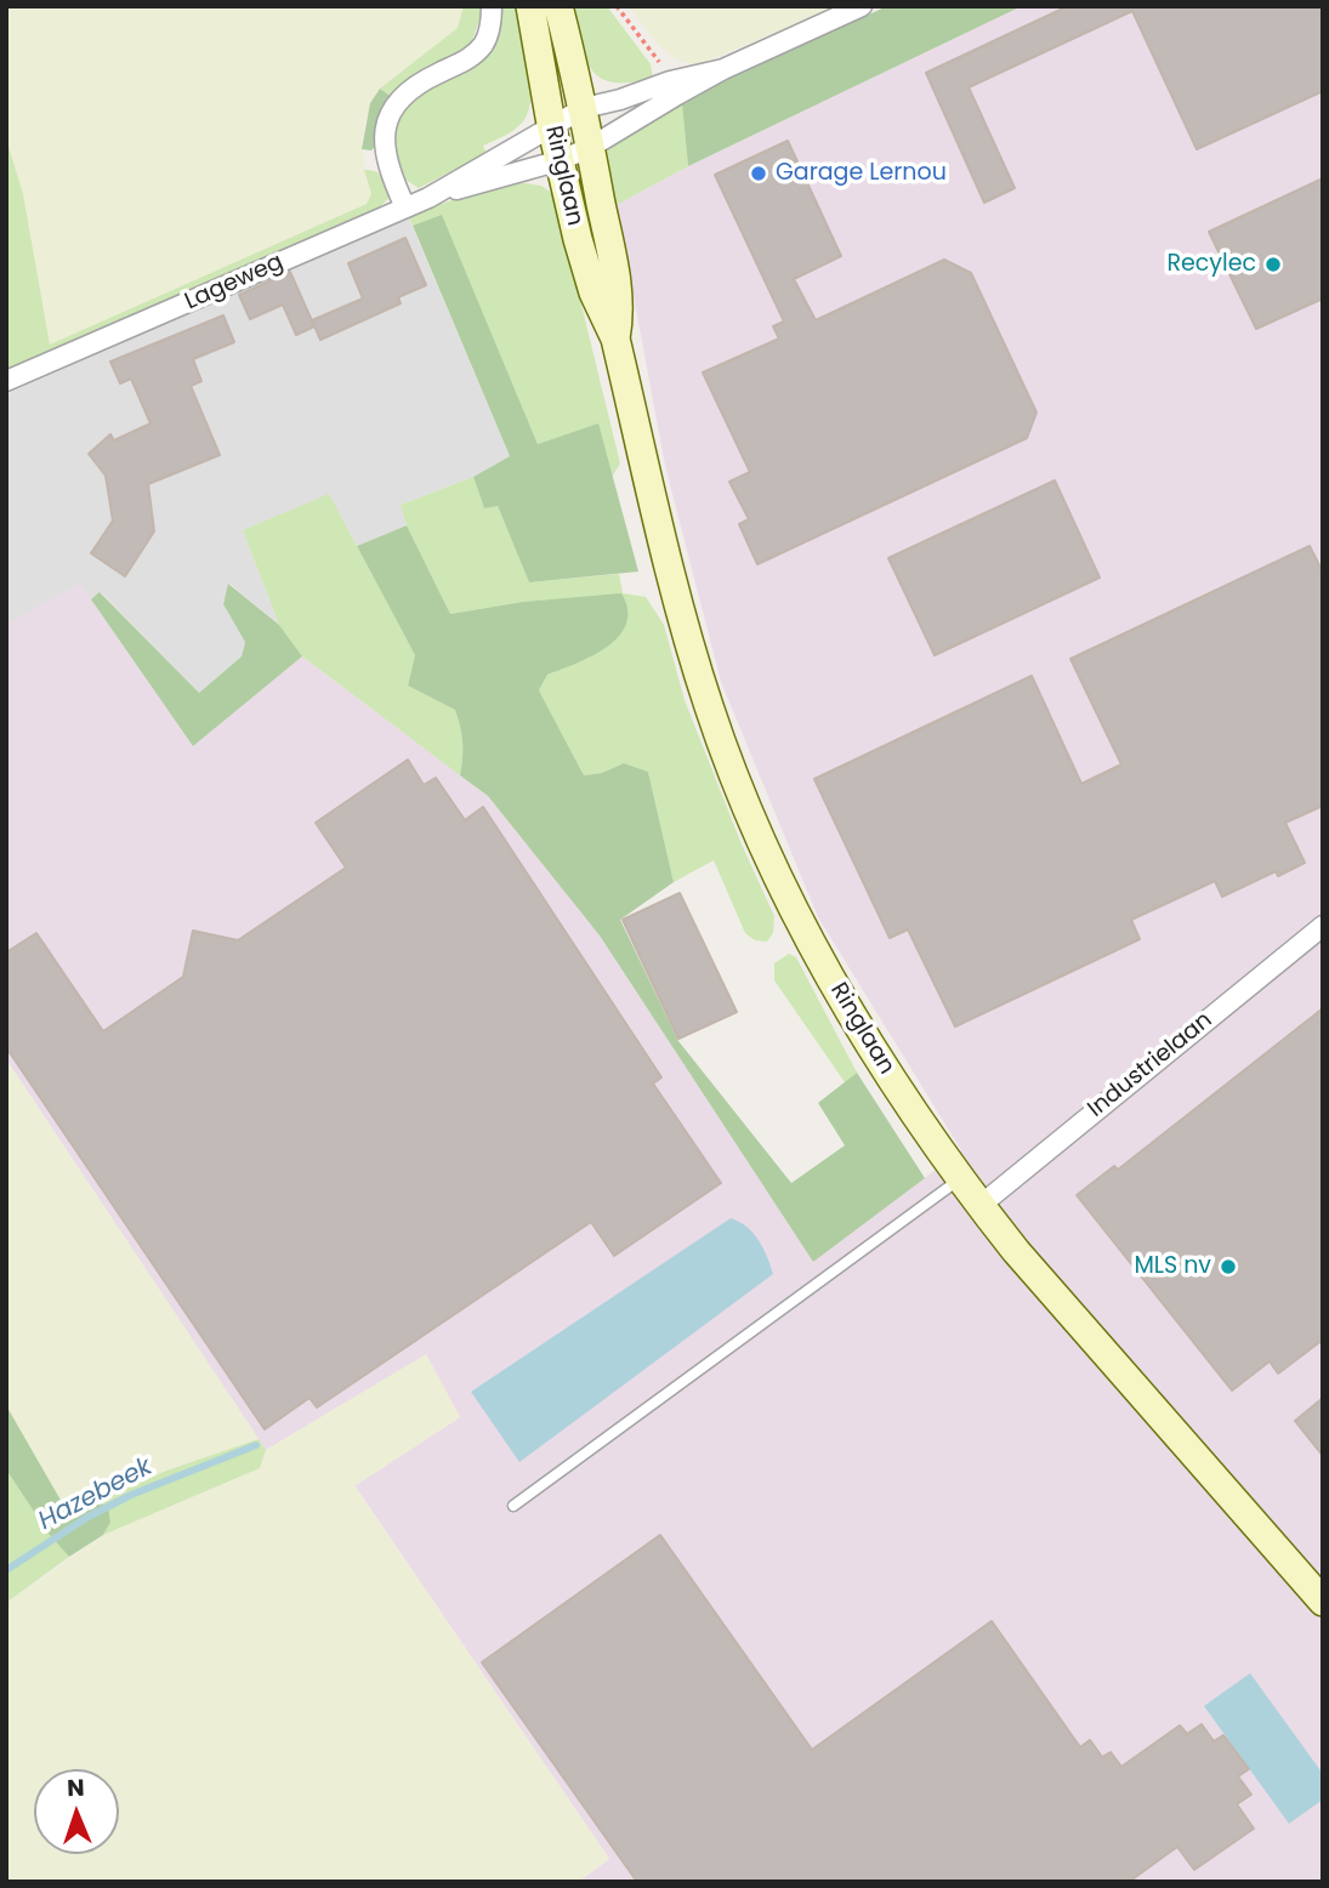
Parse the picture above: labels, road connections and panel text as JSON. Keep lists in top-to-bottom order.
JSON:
{
  "streets": {
    "main road": ["Ringlaan"],
    "street": ["Lageweg", "Industrielaan"]
  },
  "crossings": [
    ["Ringlaan", "Lageweg"],
    ["Ringlaan", "Industrielaan"]
  ],
  "water": ["Hazebeek"],
  "places": ["Garage Lernou", "Recylec", "MLS nv"],
  "north": "top"
}
